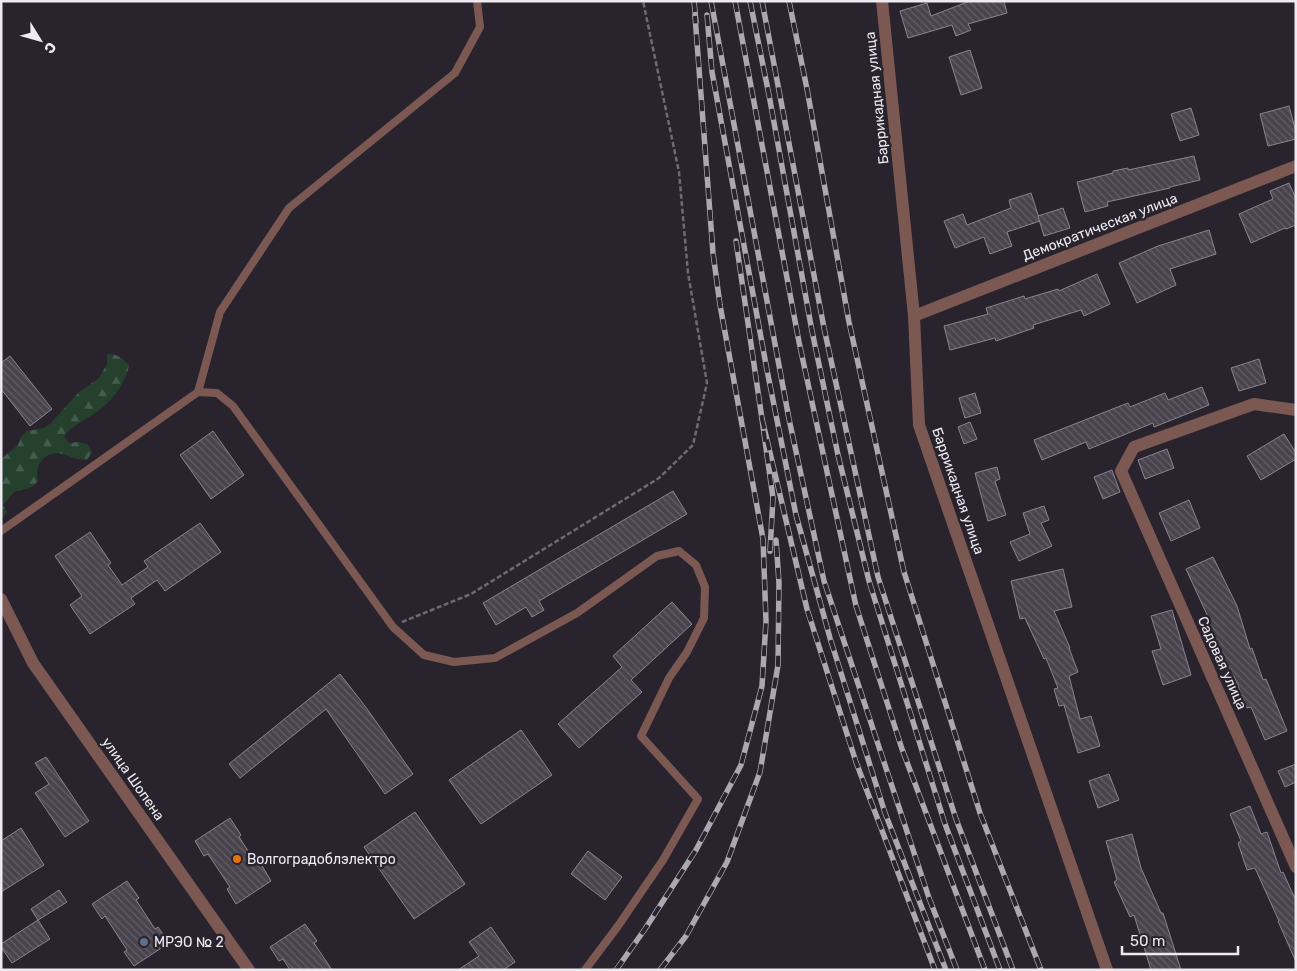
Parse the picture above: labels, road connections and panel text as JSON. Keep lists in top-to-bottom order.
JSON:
{
  "streets": {
    "street": [
      "Баррикадная улица",
      "Демократическая улица",
      "Садовая улица",
      "улица Шопена"
    ]
  },
  "crossings": [
    ["Баррикадная улица", "Демократическая улица"]
  ],
  "places": ["Волгоградоблэлектро", "МРЭО № 2"],
  "scale_bar": "50 m",
  "north": "bottom right"
}
